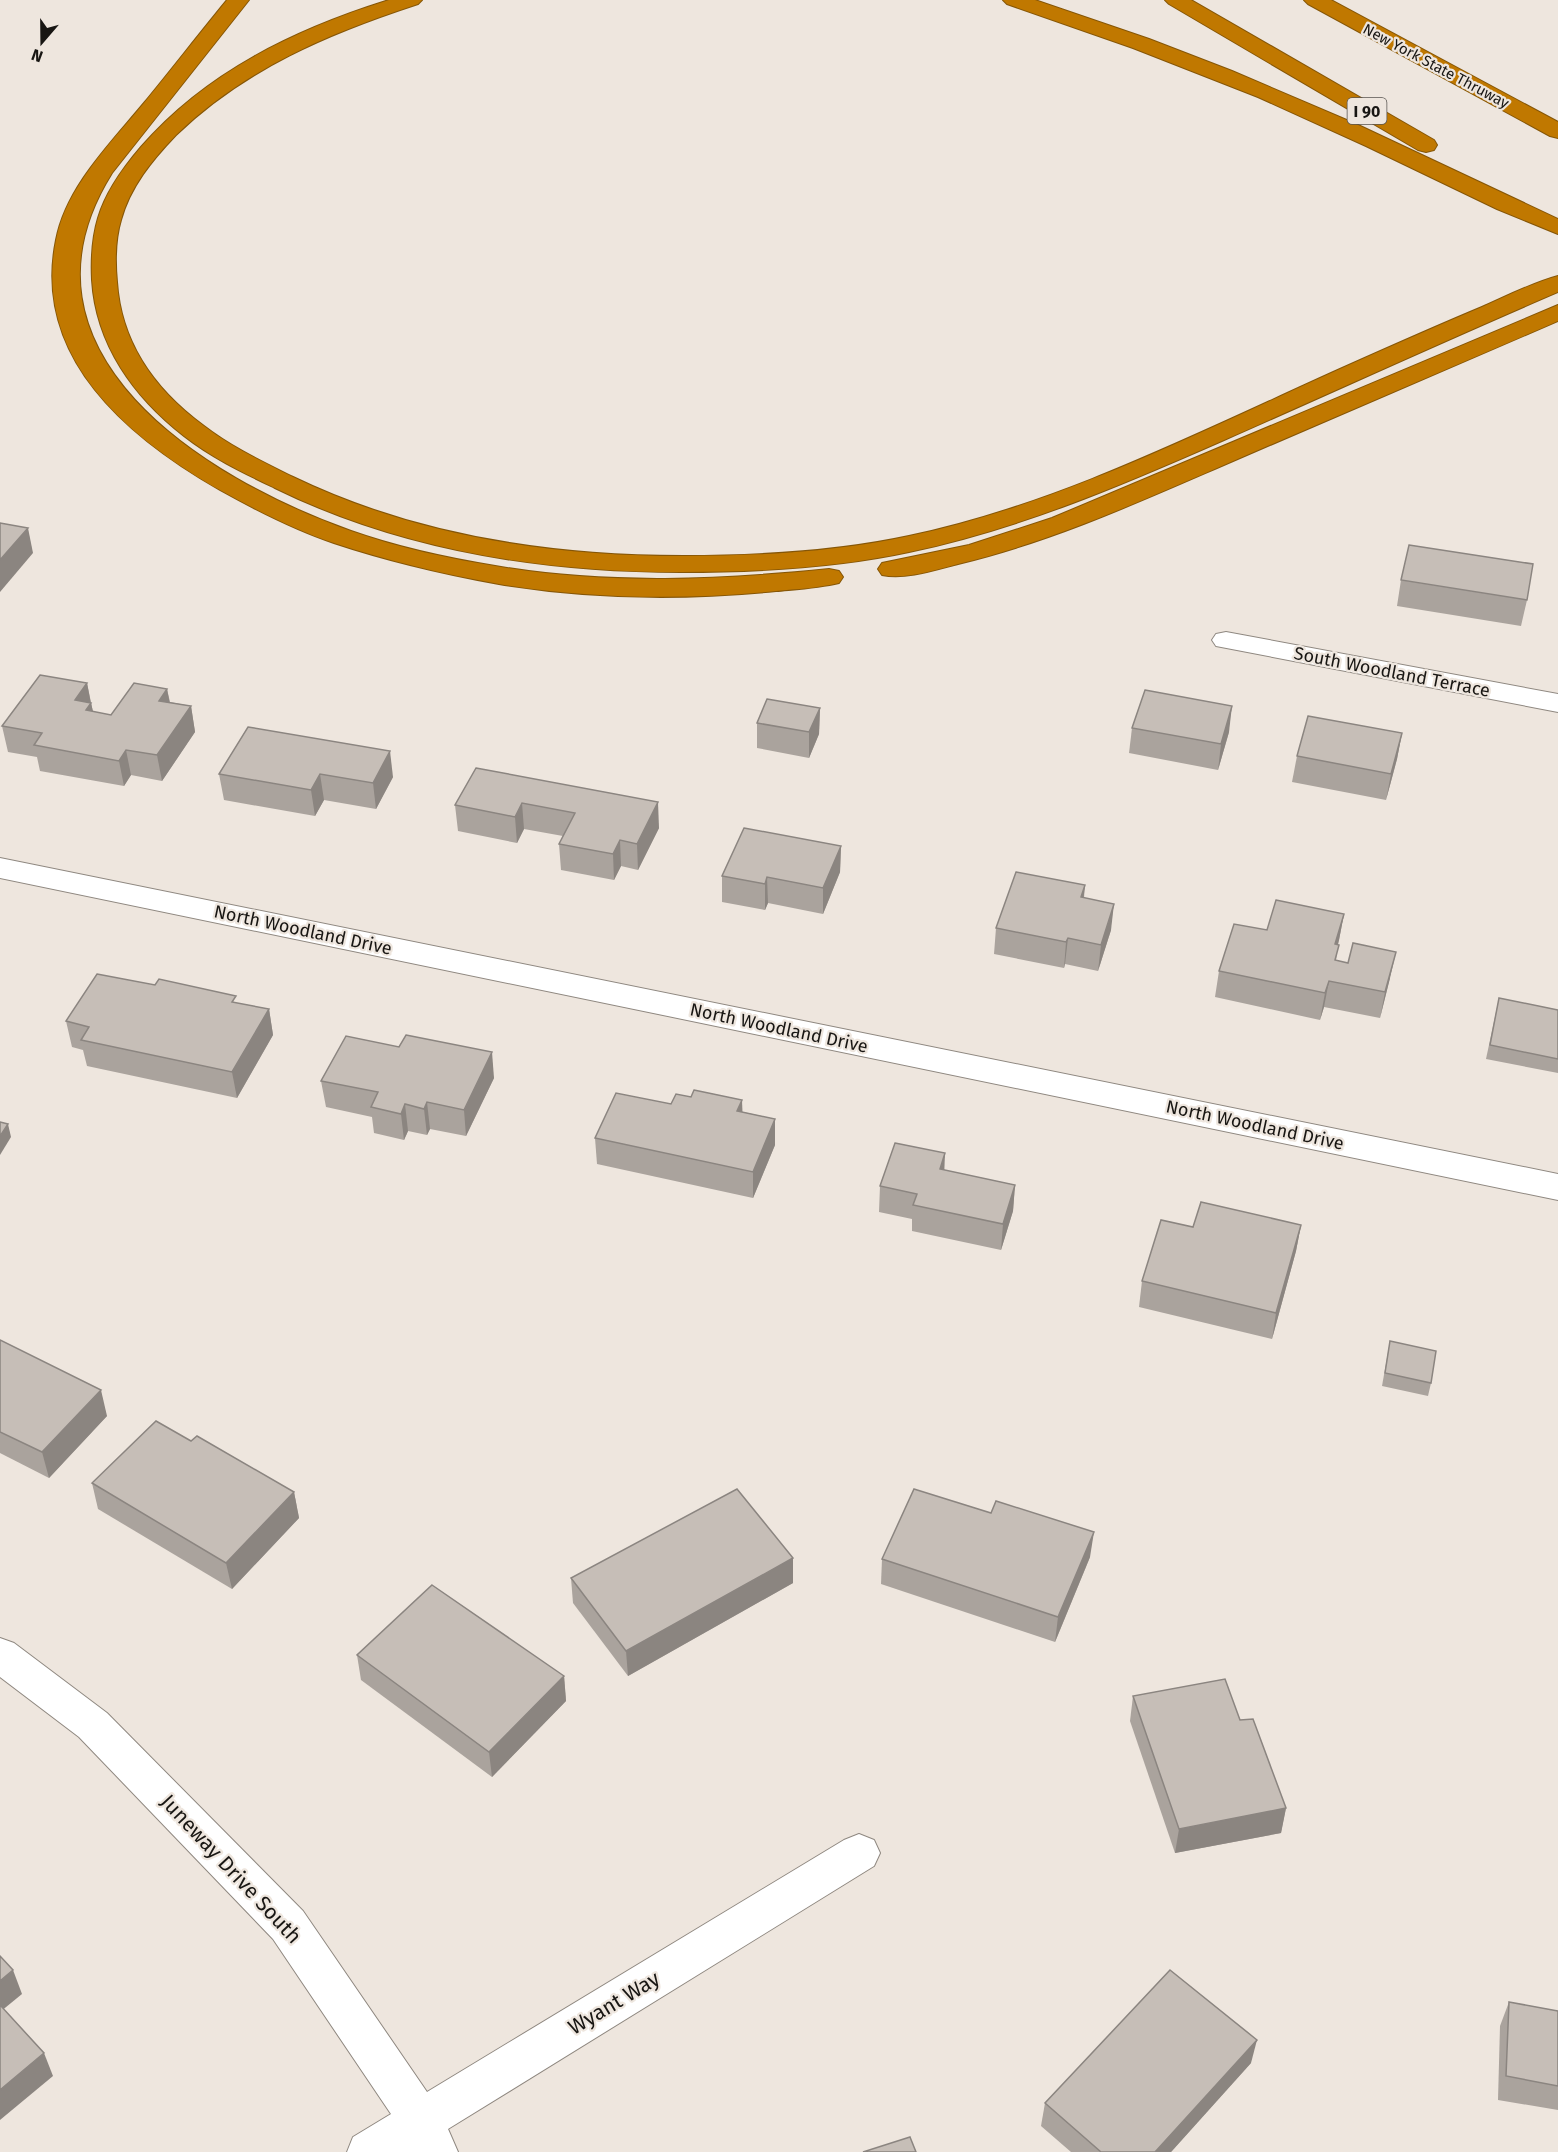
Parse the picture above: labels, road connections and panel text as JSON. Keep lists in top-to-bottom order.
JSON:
{
  "streets": {
    "highway": ["New York State Thruway", "I 90"],
    "street": [
      "South Woodland Terrace",
      "North Woodland Drive",
      "Juneway Drive South",
      "Wyant Way"
    ]
  },
  "crossings": [
    ["Juneway Drive South", "Wyant Way"]
  ],
  "north": "bottom"
}
